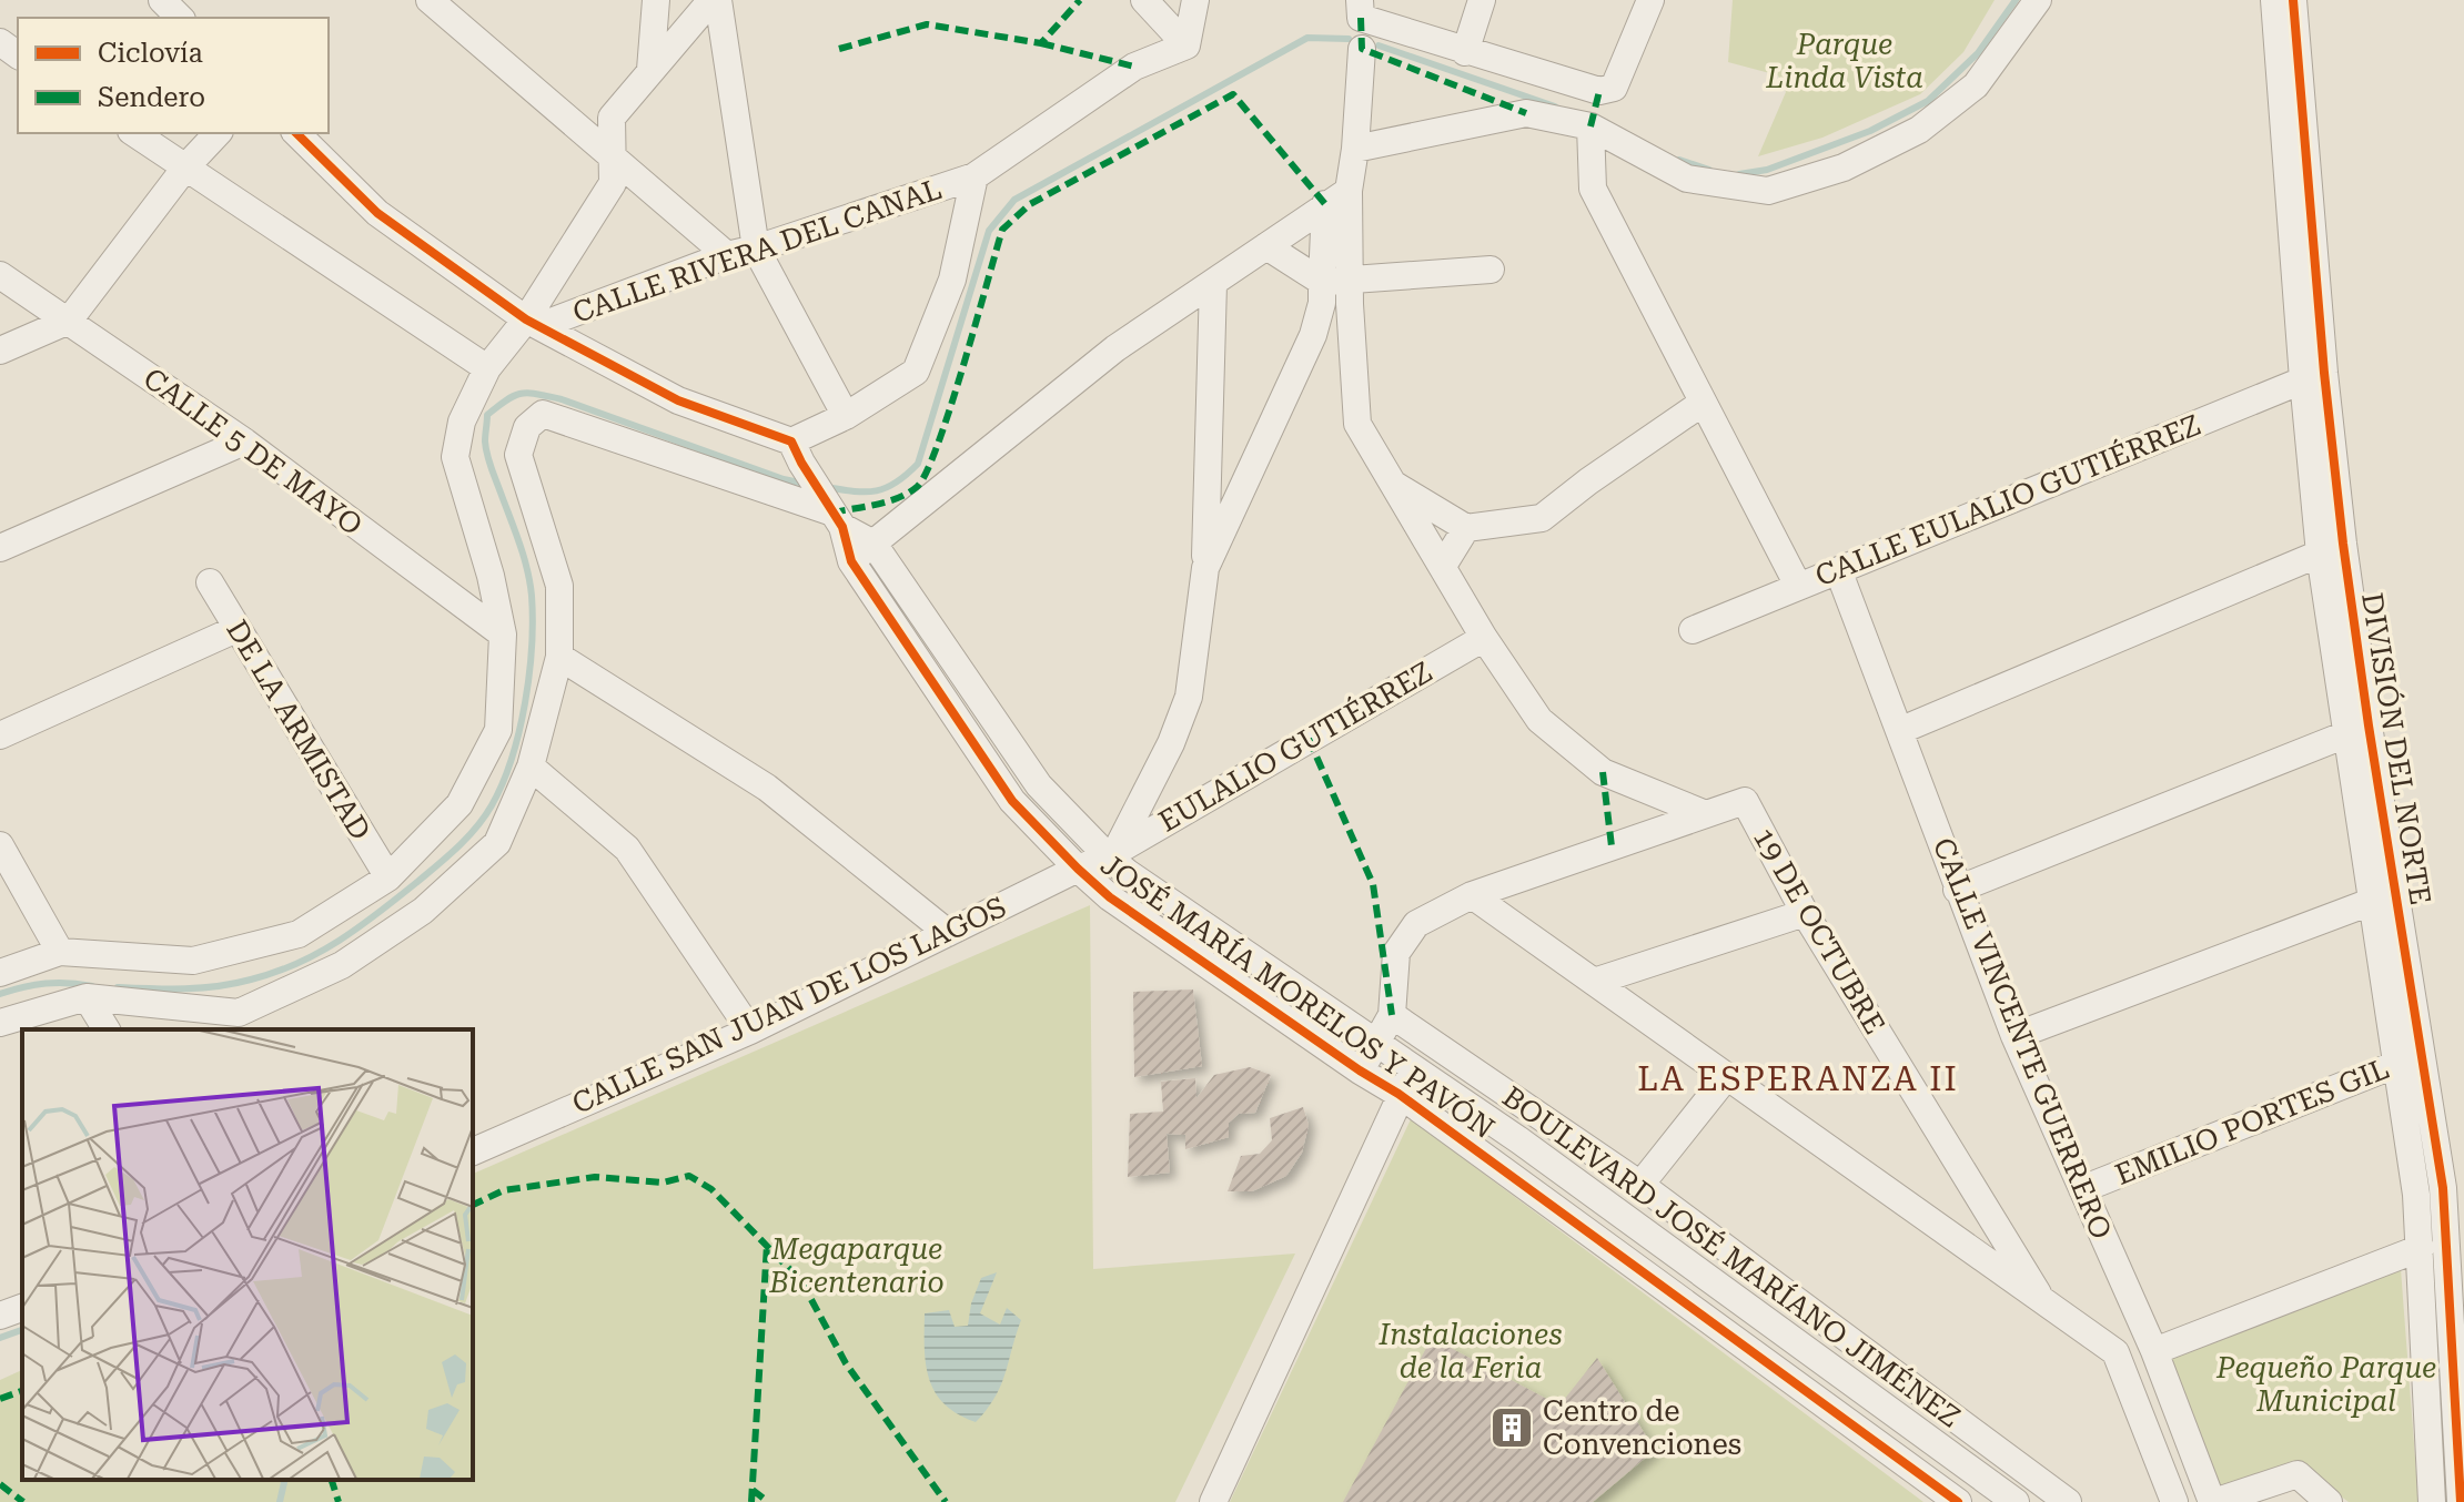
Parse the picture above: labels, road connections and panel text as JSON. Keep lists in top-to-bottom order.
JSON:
{
  "streets": {
    "street": [
      "CALLE RIVERA DEL CANAL",
      "CALLE 5 DE MAYO",
      "CALLE EULALIO GUTIÉRREZ",
      "DE LA ARMISTAD",
      "EULALIO GUTIÉRREZ",
      "DIVISIÓN DEL NORTE",
      "19 DE OCTUBRE",
      "JOSÉ MARÍA MORELOS Y PAVÓN",
      "CALLE SAN JUAN DE LOS LAGOS",
      "CALLE VINCENTE GUERRERO",
      "EMILIO PORTES GIL",
      "BOULEVARD JOSÉ MARÍANO JIMÉNEZ"
    ]
  },
  "crossings": [
    ["CALLE EULALIO GUTIÉRREZ", "DIVISIÓN DEL NORTE"],
    ["CALLE EULALIO GUTIÉRREZ", "CALLE VINCENTE GUERRERO"],
    ["EULALIO GUTIÉRREZ", "JOSÉ MARÍA MORELOS Y PAVÓN"],
    ["EULALIO GUTIÉRREZ", "CALLE SAN JUAN DE LOS LAGOS"],
    ["DIVISIÓN DEL NORTE", "EMILIO PORTES GIL"],
    ["JOSÉ MARÍA MORELOS Y PAVÓN", "CALLE SAN JUAN DE LOS LAGOS"],
    ["CALLE VINCENTE GUERRERO", "EMILIO PORTES GIL"]
  ],
  "districts": ["LA ESPERANZA II"],
  "parks": [
    "Parque Linda Vista",
    "Megaparque Bicentenario",
    "Instalaciones de la Feria",
    "Pequeño Parque Municipal"
  ],
  "places": {
    "building": ["Centro de Convenciones"]
  },
  "legend": ["Ciclovía", "Sendero"]
}
